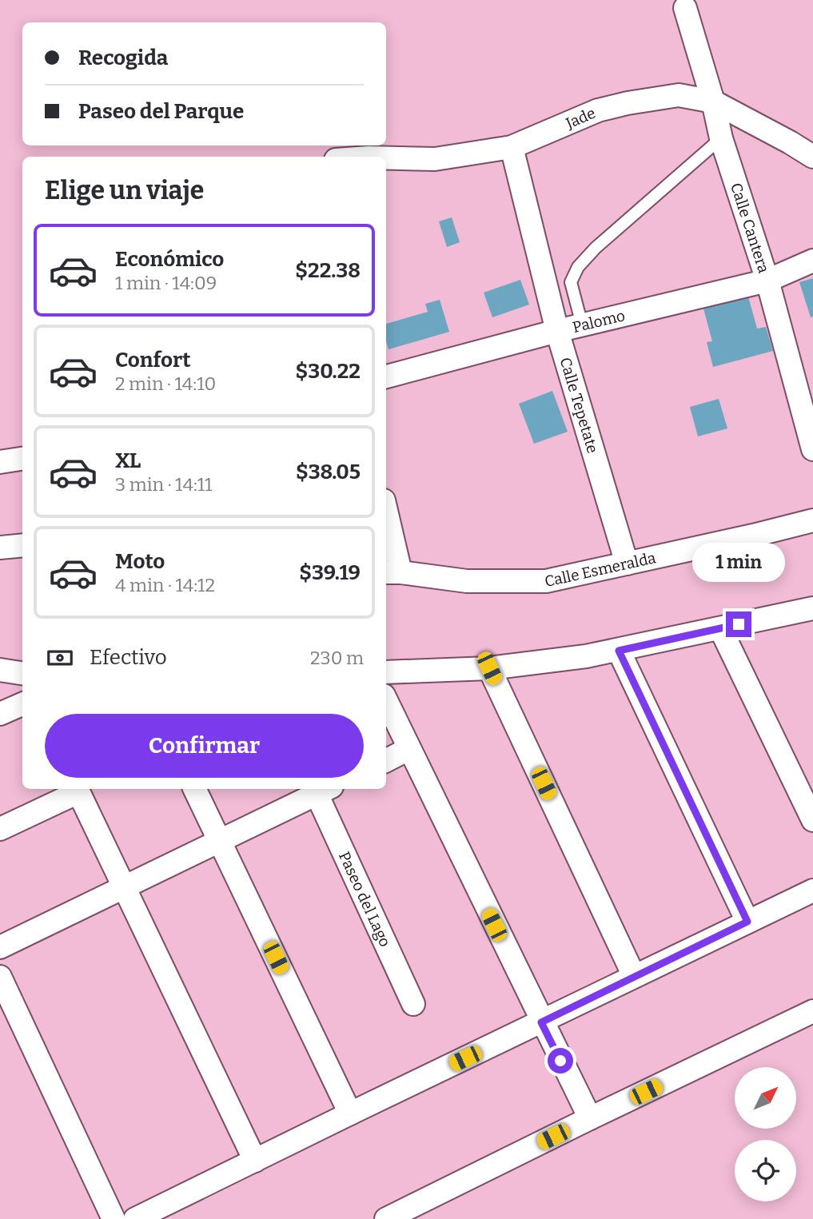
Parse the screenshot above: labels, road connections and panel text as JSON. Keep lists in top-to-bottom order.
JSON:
{
  "streets": {
    "street": [
      "Jade",
      "Calle Cantera",
      "Palomo",
      "Calle Tepetate",
      "Calle Esmeralda",
      "Paseo del Lago"
    ]
  },
  "crossings": [
    ["Jade", "Calle Cantera"],
    ["Jade", "Calle Tepetate"],
    ["Calle Cantera", "Palomo"],
    ["Palomo", "Calle Tepetate"],
    ["Calle Tepetate", "Calle Esmeralda"]
  ],
  "north": "top right",
  "page": {
    "banner": ["Recogida", "Paseo del Parque"],
    "heading": "Elige un viaje",
    "list": [
      {
        "name": "Económico",
        "note": "1 min · 14:09",
        "value": "$22.38"
      },
      {
        "name": "Confort",
        "note": "2 min · 14:10",
        "value": "$30.22"
      },
      {
        "name": "XL",
        "note": "3 min · 14:11",
        "value": "$38.05"
      },
      {
        "name": "Moto",
        "note": "4 min · 14:12",
        "value": "$39.19"
      }
    ],
    "bubble": "1 min",
    "pay": ["Efectivo", "230 m"],
    "buttons": "Confirmar"
  }
}
